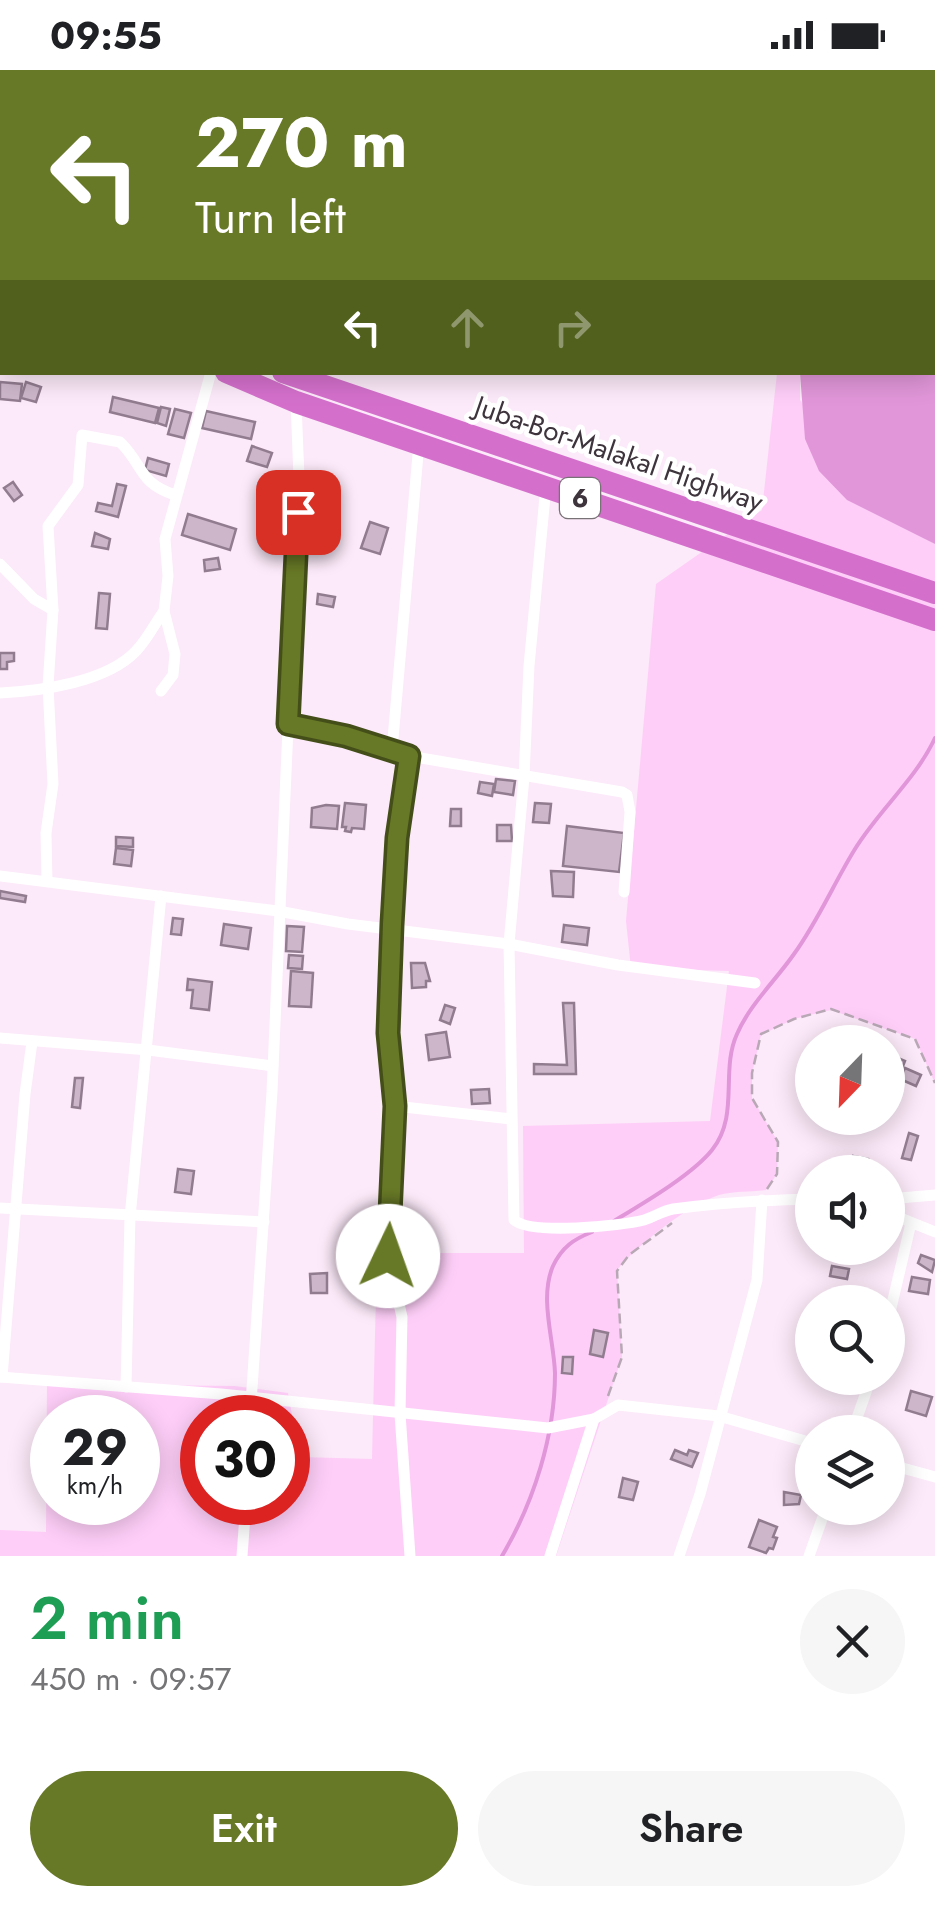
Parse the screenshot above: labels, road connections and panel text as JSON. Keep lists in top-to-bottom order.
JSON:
{
  "streets": {
    "highway": ["Juba-Bor-Malakal Highway", "6"]
  },
  "north": "bottom left",
  "page": {
    "status": "09:55",
    "turn": ["270 m", "Turn left"],
    "speed": "29 km/h",
    "limit": "30",
    "heading": ["2 min", "450 m · 09:57"],
    "buttons": ["Exit", "Share"]
  }
}
